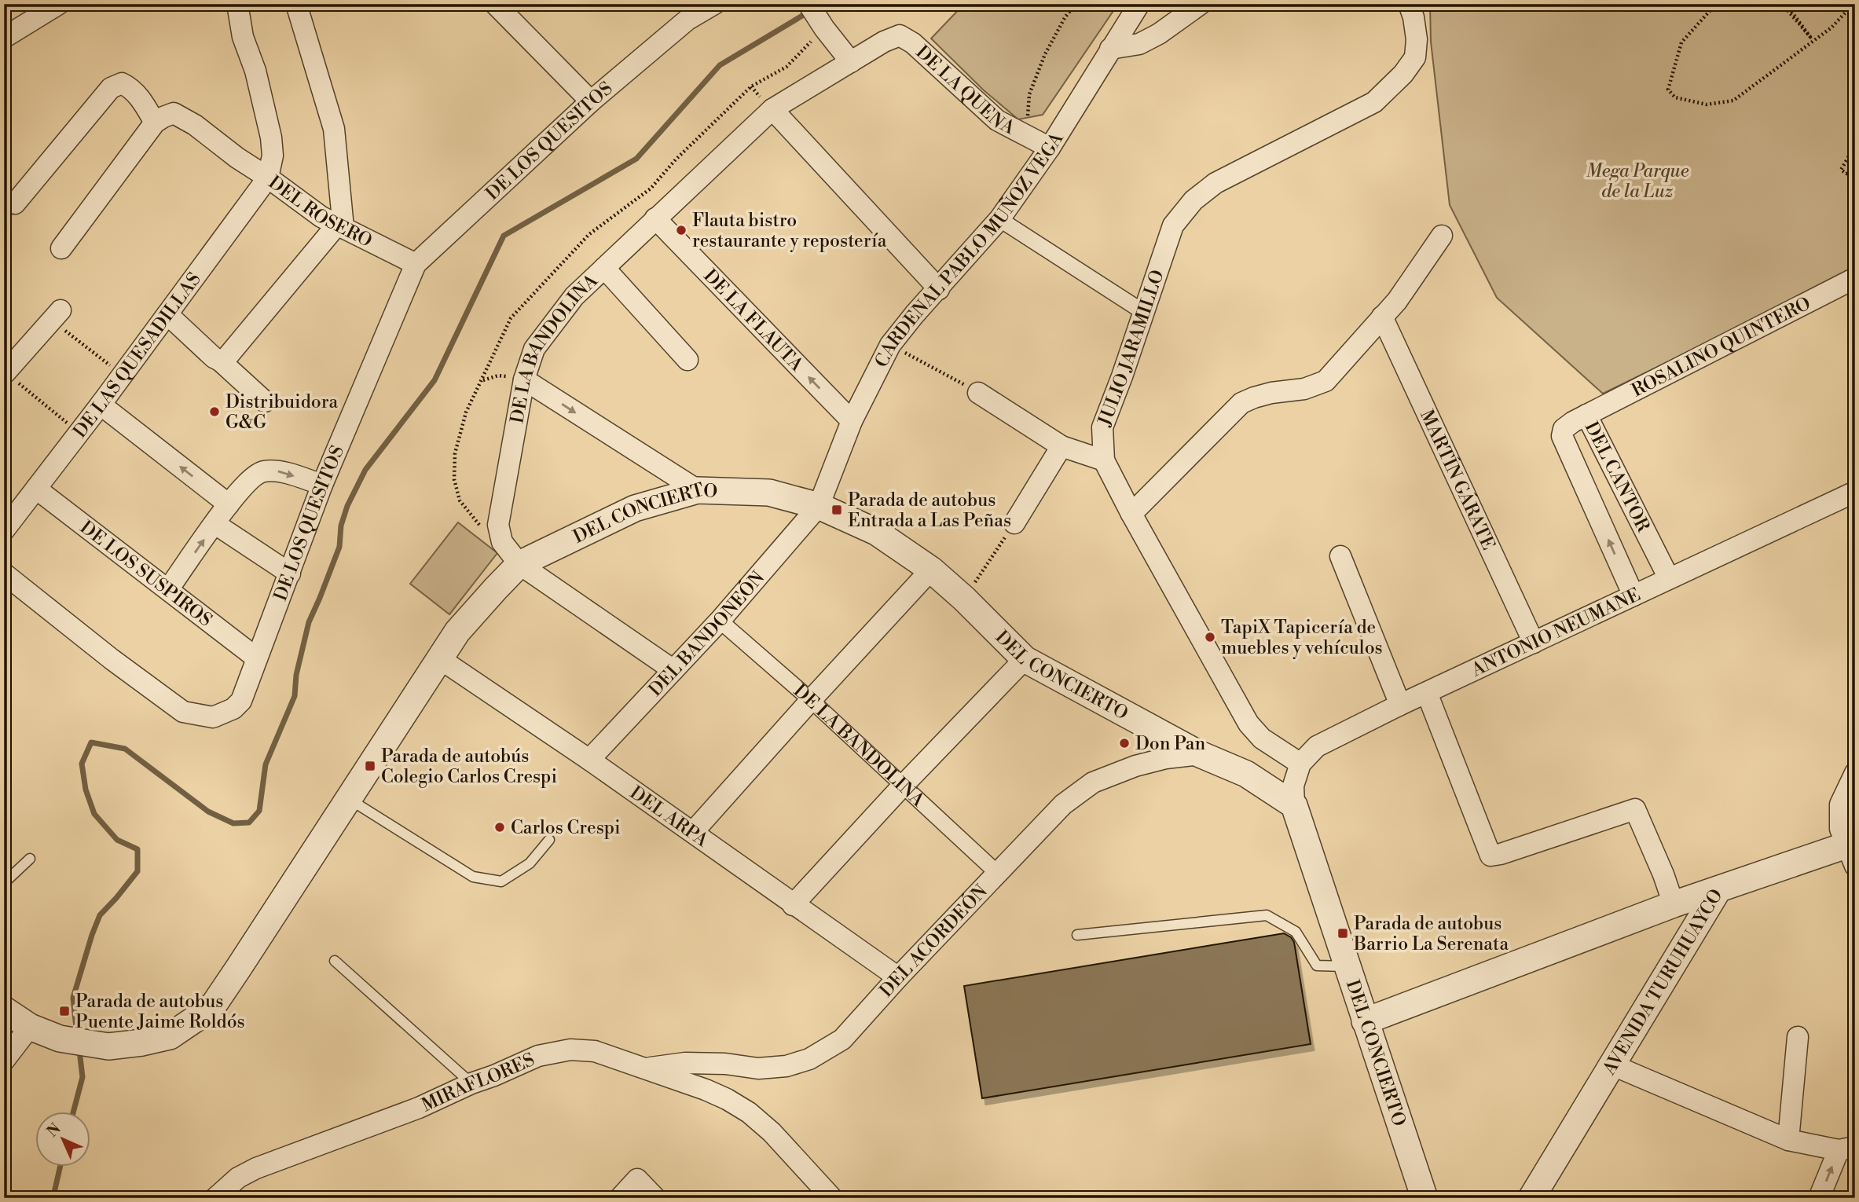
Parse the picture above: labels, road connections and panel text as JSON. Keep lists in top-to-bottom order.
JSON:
{
  "streets": {
    "street": [
      "DE LA QUENA",
      "DE LOS QUESITOS",
      "DEL ROSERO",
      "CARDENAL PABLO MUÑOZ VEGA",
      "DE LA FLAUTA",
      "ROSALINO QUINTERO",
      "JULIO JARAMILLO",
      "DE LA BANDOLINA",
      "DE LAS QUESADILLAS",
      "DEL CANTOR",
      "MARTÍN GÁRATE",
      "DEL CONCIERTO",
      "DE LOS SUSPIROS",
      "ANTONIO NEUMANE",
      "DEL BANDONEÓN",
      "DEL ARPA",
      "DEL ACORDEÓN",
      "AVENIDA TURUHUAYCO",
      "MIRAFLORES"
    ]
  },
  "crossings": [
    ["DE LA QUENA", "CARDENAL PABLO MUÑOZ VEGA"],
    ["DE LA QUENA", "DE LA BANDOLINA"],
    ["DE LOS QUESITOS", "DEL ROSERO"],
    ["DE LOS QUESITOS", "DE LOS SUSPIROS"],
    ["DEL ROSERO", "DE LAS QUESADILLAS"],
    ["CARDENAL PABLO MUÑOZ VEGA", "DE LA FLAUTA"],
    ["CARDENAL PABLO MUÑOZ VEGA", "DEL CONCIERTO"],
    ["CARDENAL PABLO MUÑOZ VEGA", "DEL BANDONEÓN"],
    ["DE LA FLAUTA", "DE LA BANDOLINA"],
    ["ROSALINO QUINTERO", "DEL CANTOR"],
    ["JULIO JARAMILLO", "ANTONIO NEUMANE"],
    ["DE LA BANDOLINA", "DEL CONCIERTO"],
    ["DE LA BANDOLINA", "DEL BANDONEÓN"],
    ["DE LA BANDOLINA", "DEL ACORDEÓN"],
    ["DE LAS QUESADILLAS", "DE LOS SUSPIROS"],
    ["DEL CANTOR", "ANTONIO NEUMANE"],
    ["MARTÍN GÁRATE", "ANTONIO NEUMANE"],
    ["DEL CONCIERTO", "DEL BANDONEÓN"],
    ["DEL CONCIERTO", "DEL ACORDEÓN"],
    ["DEL BANDONEÓN", "DEL ARPA"],
    ["DEL ARPA", "DEL ACORDEÓN"],
    ["DEL ACORDEÓN", "MIRAFLORES"]
  ],
  "parks": ["Mega Parque de la Luz"],
  "places": {
    "other": [
      "Flauta bistro restaurante y repostería",
      "Distribuidora G&G",
      "TapiX Tapicería de muebles y vehículos",
      "Don Pan",
      "Carlos Crespi"
    ],
    "transit": [
      "Parada de autobus Entrada a Las Peñas",
      "Parada de autobús Colegio Carlos Crespi",
      "Parada de autobus Barrio La Serenata",
      "Parada de autobus Puente Jaime Roldós"
    ]
  },
  "north": "top left"
}
